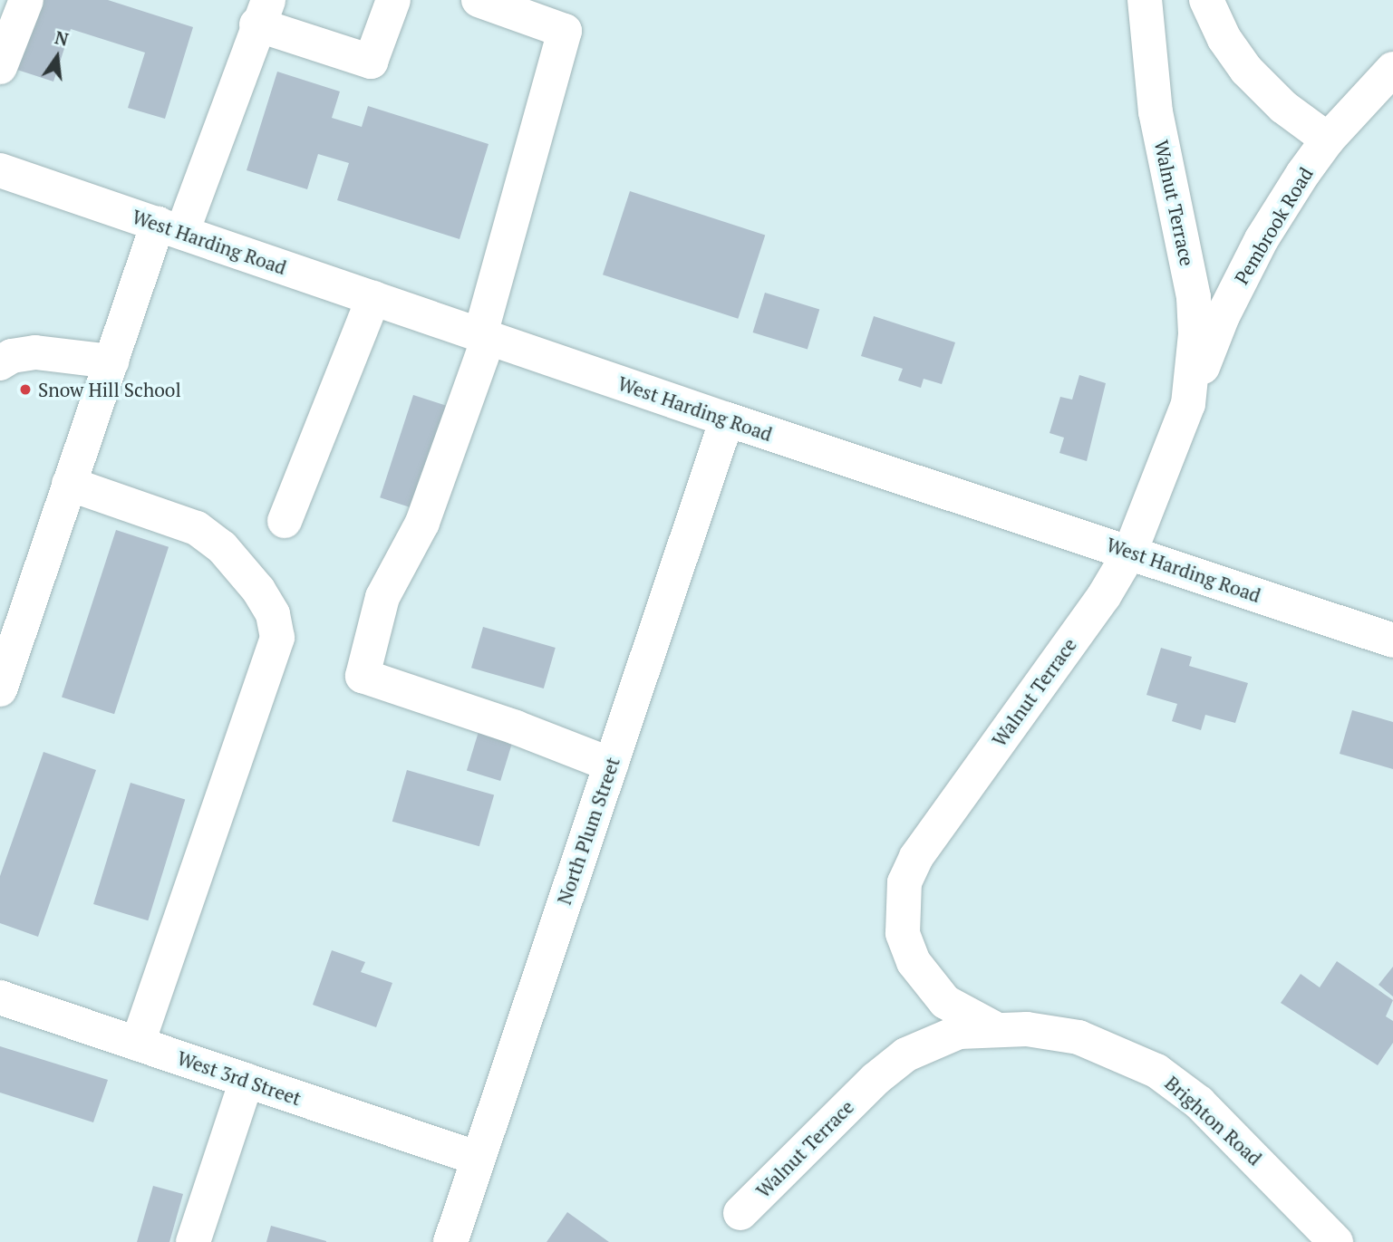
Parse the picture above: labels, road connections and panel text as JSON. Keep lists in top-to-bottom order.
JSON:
{
  "streets": {
    "street": [
      "Walnut Terrace",
      "Pembrook Road",
      "West Harding Road",
      "North Plum Street",
      "West 3rd Street",
      "Brighton Road"
    ]
  },
  "crossings": [
    ["Walnut Terrace", "Pembrook Road"],
    ["Walnut Terrace", "West Harding Road"],
    ["Walnut Terrace", "Brighton Road"],
    ["West Harding Road", "North Plum Street"],
    ["North Plum Street", "West 3rd Street"]
  ],
  "places": ["Snow Hill School"],
  "north": "top"
}
